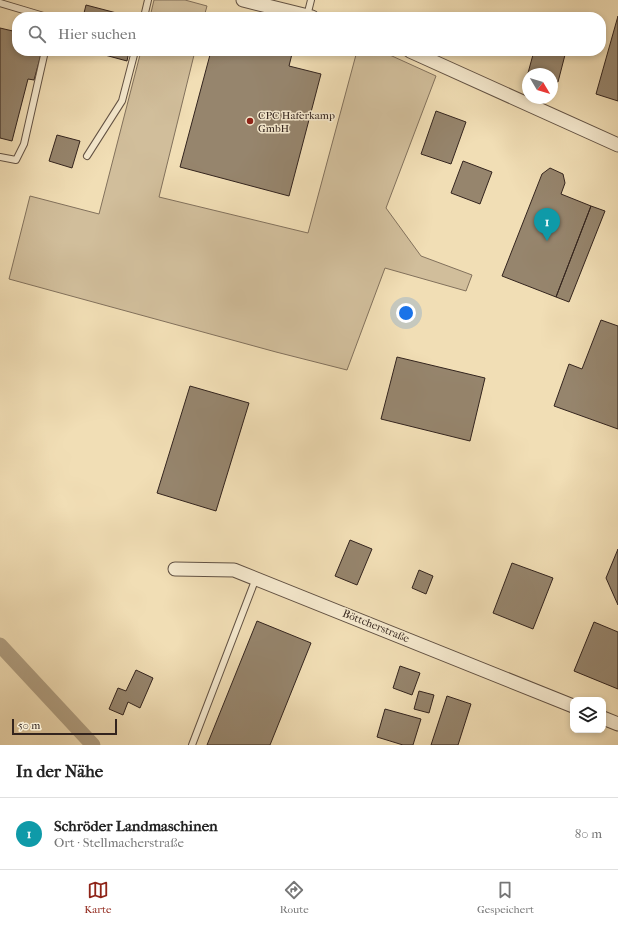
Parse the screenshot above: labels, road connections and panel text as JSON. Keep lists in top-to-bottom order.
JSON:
{
  "streets": {
    "street": ["Böttcherstraße"]
  },
  "places": ["CPC Haferkamp GmbH"],
  "scale_bar": "50 m",
  "north": "bottom right",
  "page": {
    "search": "Hier suchen",
    "pins": "1",
    "scale": "50 m",
    "heading": "In der Nähe",
    "list": [
      {
        "mark": "1",
        "name": "Schröder Landmaschinen",
        "note": "Ort · Stellmacherstraße",
        "value": "80 m"
      }
    ],
    "nav": ["Karte", "Route", "Gespeichert"]
  }
}
